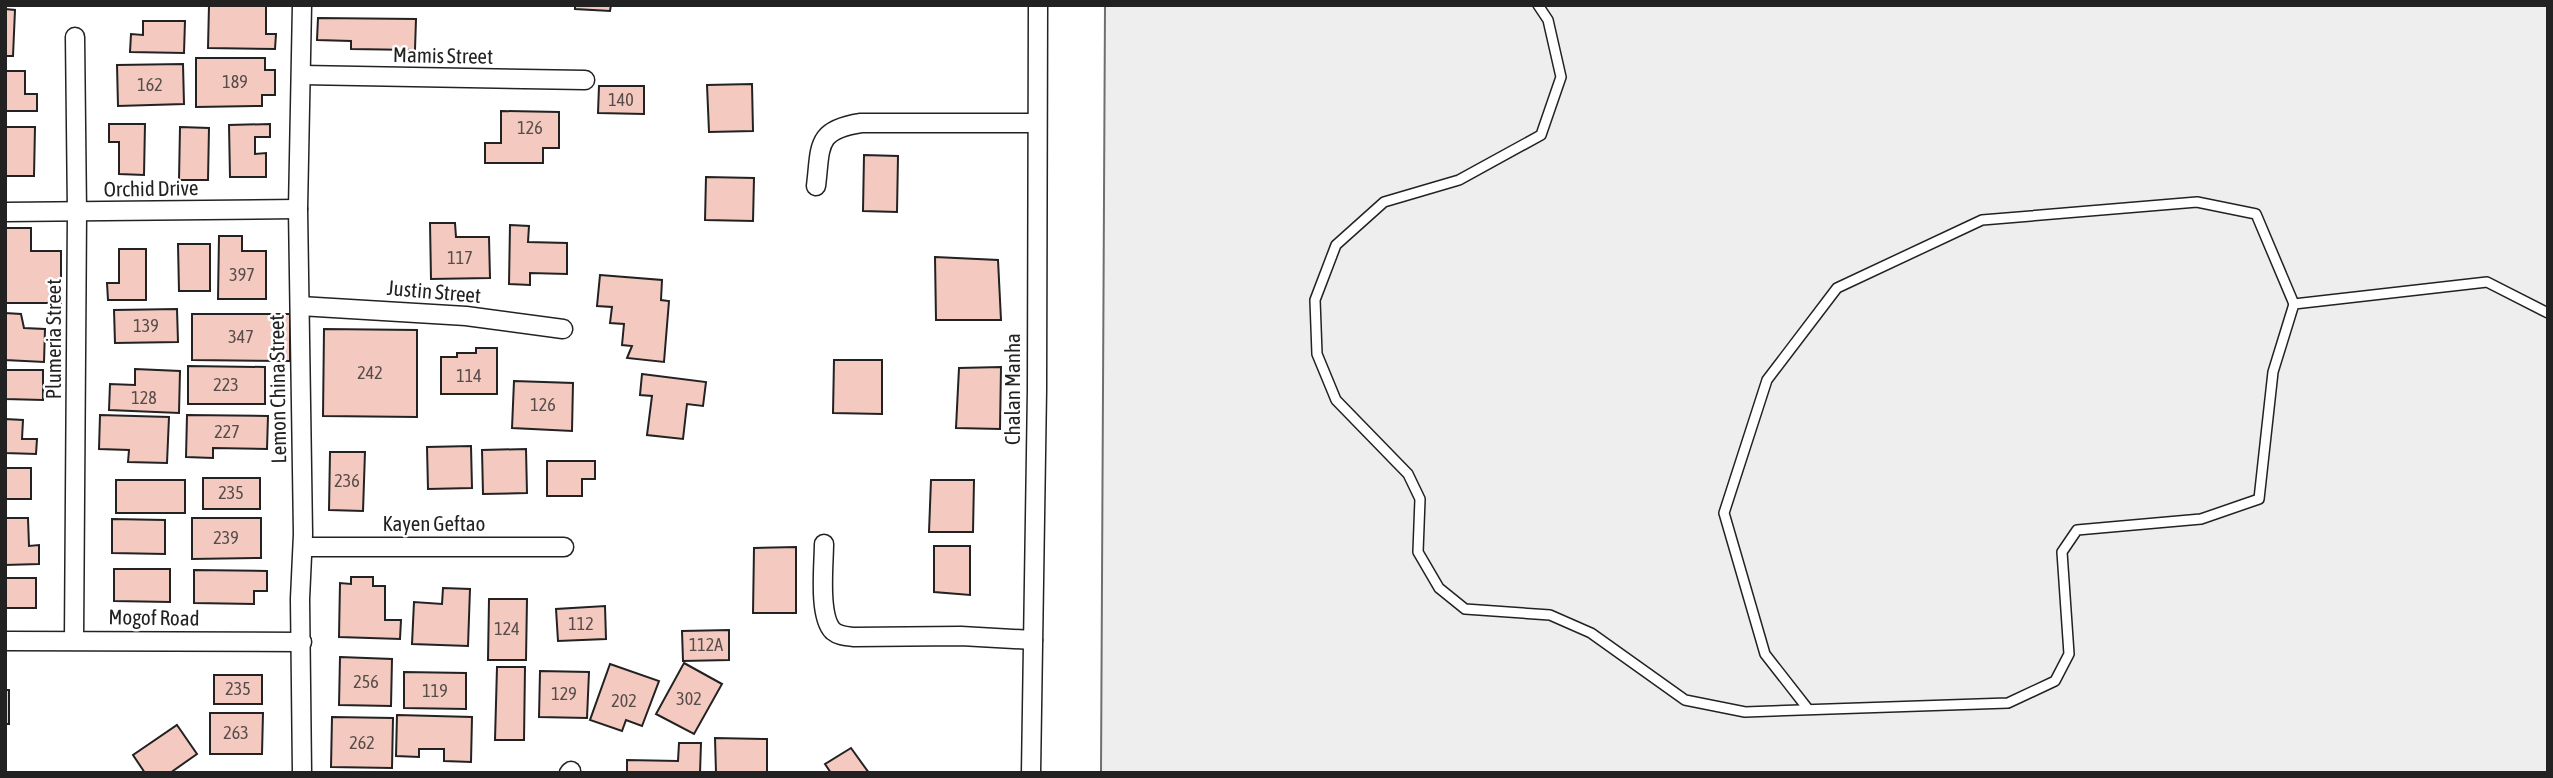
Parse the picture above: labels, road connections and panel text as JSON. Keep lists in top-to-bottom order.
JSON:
{
  "streets": {
    "street": [
      "Mamis Street",
      "Orchid Drive",
      "Justin Street",
      "Plumeria Street",
      "Lemon China Street",
      "Chalan Manha",
      "Kayen Geftao",
      "Mogof Road"
    ]
  },
  "crossings": [
    ["Mamis Street", "Lemon China Street"],
    ["Orchid Drive", "Plumeria Street"],
    ["Orchid Drive", "Lemon China Street"],
    ["Justin Street", "Lemon China Street"],
    ["Plumeria Street", "Mogof Road"],
    ["Lemon China Street", "Kayen Geftao"],
    ["Lemon China Street", "Mogof Road"]
  ],
  "house_numbers": [
    "189",
    "162",
    "140",
    "126",
    "117",
    "397",
    "139",
    "347",
    "242",
    "114",
    "223",
    "128",
    "126",
    "227",
    "236",
    "235",
    "239",
    "112",
    "124",
    "112A",
    "256",
    "235",
    "119",
    "129",
    "302",
    "202",
    "263",
    "262"
  ]
}
